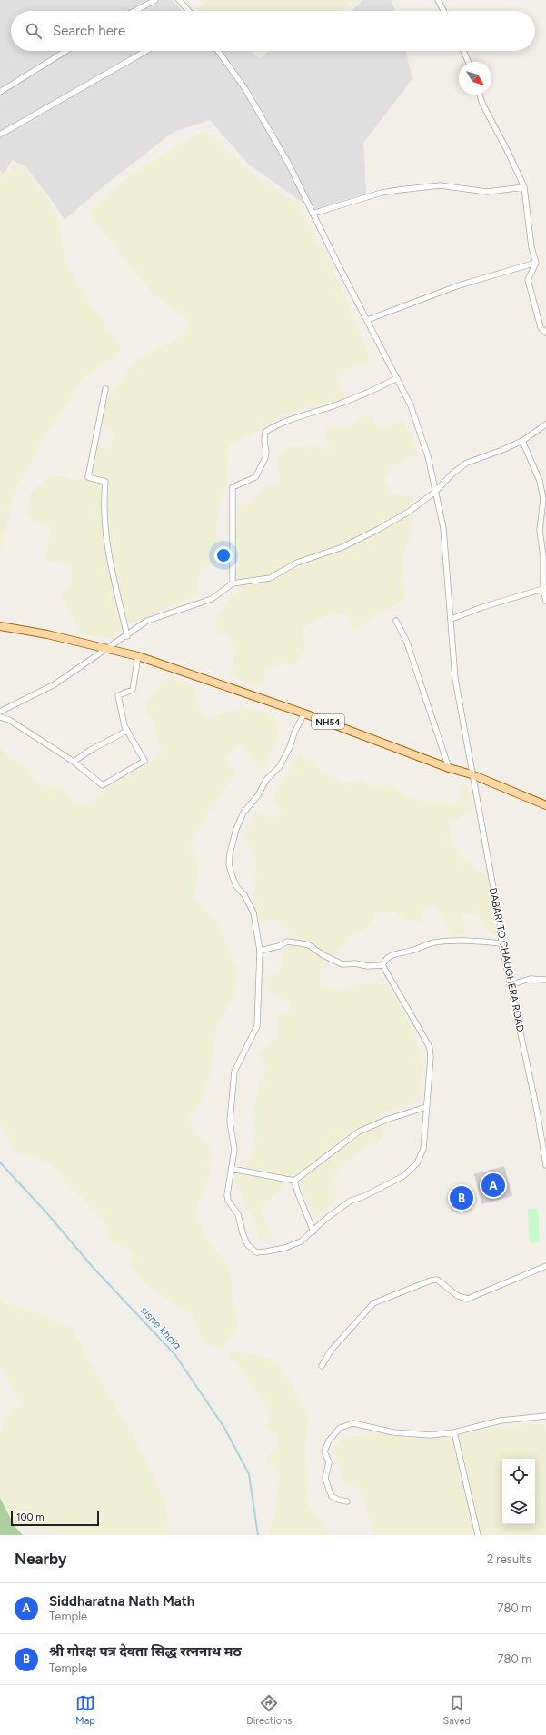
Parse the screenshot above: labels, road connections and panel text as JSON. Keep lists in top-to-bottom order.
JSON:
{
  "streets": {
    "main road": ["NH54"],
    "street": ["DABARI TO CHAUGHERA ROAD"]
  },
  "crossings": [
    ["NH54", "DABARI TO CHAUGHERA ROAD"]
  ],
  "water": ["sisne khola"],
  "scale_bar": "100 m",
  "north": "bottom right",
  "page": {
    "search": "Search here",
    "pins": ["A", "B"],
    "scale": "100 m",
    "heading": ["Nearby", "2 results"],
    "list": [
      {
        "mark": "A",
        "name": "Siddharatna Nath Math",
        "note": "Temple",
        "value": "780 m"
      },
      {
        "mark": "B",
        "name": "श्री गोरक्ष पत्र देवता सिद्ध रत्ननाथ मठ",
        "note": "Temple",
        "value": "780 m"
      }
    ],
    "nav": ["Map", "Directions", "Saved"]
  }
}
